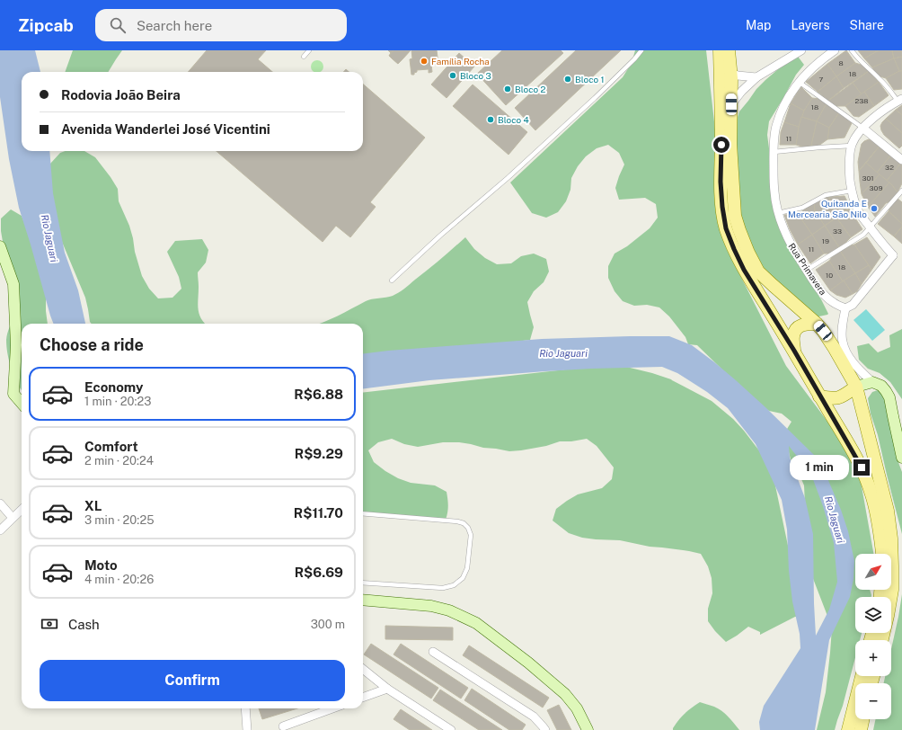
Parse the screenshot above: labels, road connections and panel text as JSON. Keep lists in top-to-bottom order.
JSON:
{
  "streets": {
    "street": ["Rua Primavera"]
  },
  "water": ["Rio Jaguari"],
  "places": [
    "Família Rocha",
    "Bloco 3",
    "Bloco 1",
    "Bloco 2",
    "Bloco 4",
    "Quitanda E Mercearia São Nilo"
  ],
  "house_numbers": [
    "8",
    "18",
    "7",
    "238",
    "18",
    "11",
    "32",
    "301",
    "309",
    "33",
    "19",
    "11",
    "18",
    "10"
  ],
  "north": "top right",
  "page": {
    "header": "Zipcab",
    "search": "Search here",
    "nav": ["Map", "Layers", "Share"],
    "banner": ["Rodovia João Beira", "Avenida Wanderlei José Vicentini"],
    "heading": "Choose a ride",
    "list": [
      {
        "name": "Economy",
        "note": "1 min · 20:23",
        "value": "R$6.88"
      },
      {
        "name": "Comfort",
        "note": "2 min · 20:24",
        "value": "R$9.29"
      },
      {
        "name": "XL",
        "note": "3 min · 20:25",
        "value": "R$11.70"
      },
      {
        "name": "Moto",
        "note": "4 min · 20:26",
        "value": "R$6.69"
      }
    ],
    "bubble": "1 min",
    "map_buttons": ["+", "−"],
    "pay": ["Cash", "300 m"],
    "buttons": "Confirm"
  }
}
